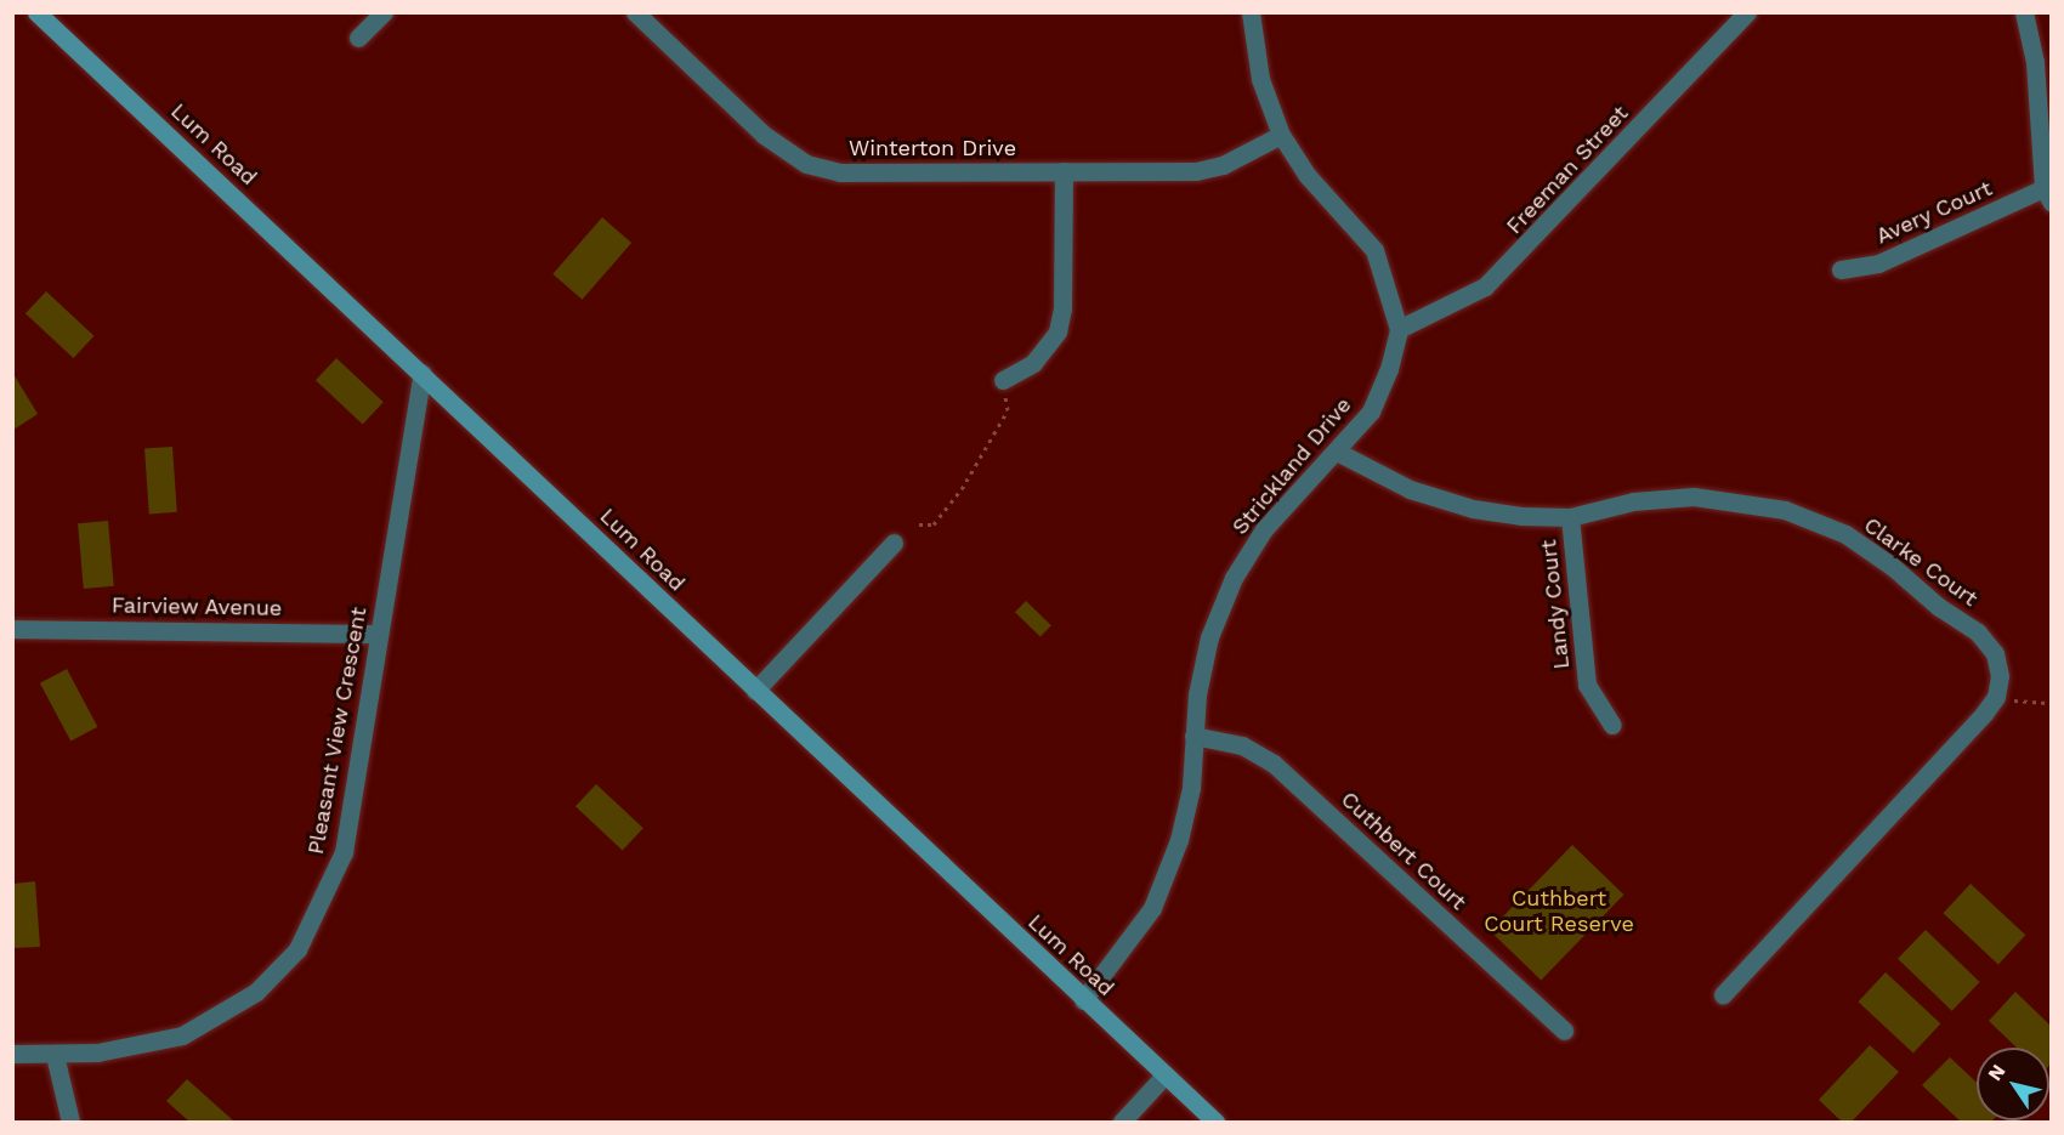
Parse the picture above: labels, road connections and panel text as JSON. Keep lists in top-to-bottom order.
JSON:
{
  "streets": {
    "street": [
      "Lum Road",
      "Winterton Drive",
      "Freeman Street",
      "Avery Court",
      "Strickland Drive",
      "Clarke Court",
      "Landy Court",
      "Fairview Avenue",
      "Pleasant View Crescent",
      "Cuthbert Court"
    ]
  },
  "crossings": [
    ["Lum Road", "Strickland Drive"],
    ["Lum Road", "Pleasant View Crescent"],
    ["Freeman Street", "Strickland Drive"],
    ["Strickland Drive", "Clarke Court"],
    ["Strickland Drive", "Cuthbert Court"],
    ["Clarke Court", "Landy Court"],
    ["Fairview Avenue", "Pleasant View Crescent"]
  ],
  "parks": ["Cuthbert Court Reserve"],
  "north": "top left"
}
